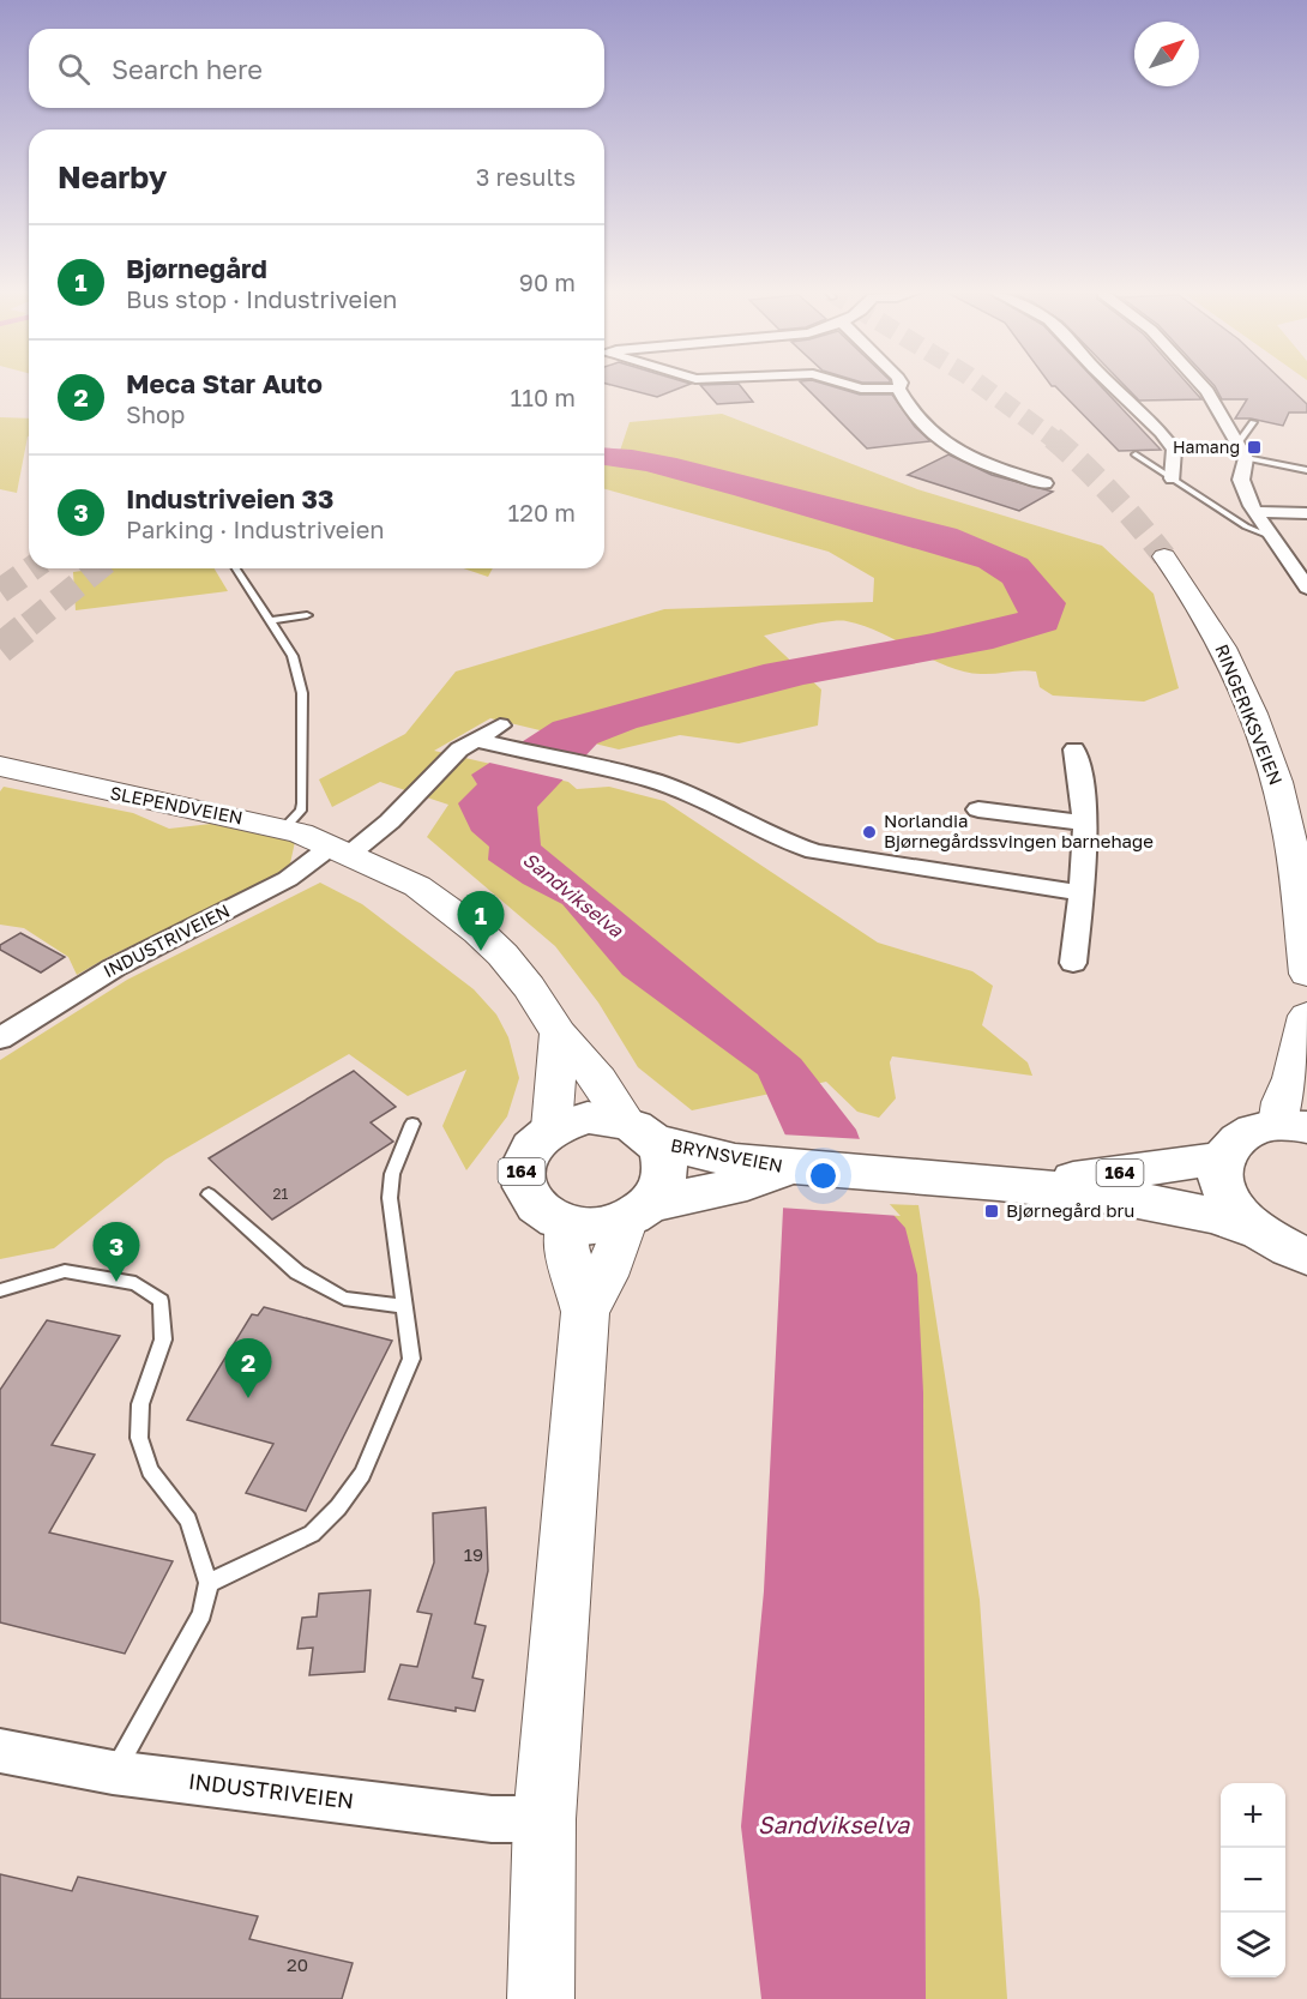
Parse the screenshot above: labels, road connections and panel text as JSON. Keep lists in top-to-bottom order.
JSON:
{
  "streets": {
    "main road": [
      "RINGERIKSVEIEN",
      "SLEPENDVEIEN",
      "BRYNSVEIEN",
      "164"
    ],
    "street": ["INDUSTRIVEIEN"]
  },
  "crossings": [
    ["SLEPENDVEIEN", "INDUSTRIVEIEN"],
    ["BRYNSVEIEN", "164"]
  ],
  "water": ["Sandvikselva"],
  "places": {
    "transit": ["Hamang", "Bjørnegård bru"],
    "other": ["Norlandia Bjørnegårdssvingen barnehage"]
  },
  "house_numbers": ["21", "19", "20"],
  "north": "top right",
  "page": {
    "search": "Search here",
    "heading": ["Nearby", "3 results"],
    "list": [
      {
        "mark": "1",
        "name": "Bjørnegård",
        "note": "Bus stop · Industriveien",
        "value": "90 m"
      },
      {
        "mark": "2",
        "name": "Meca Star Auto",
        "note": "Shop",
        "value": "110 m"
      },
      {
        "mark": "3",
        "name": "Industriveien 33",
        "note": "Parking · Industriveien",
        "value": "120 m"
      }
    ],
    "pins": ["1", "3", "2"],
    "map_buttons": ["+", "−"]
  }
}
